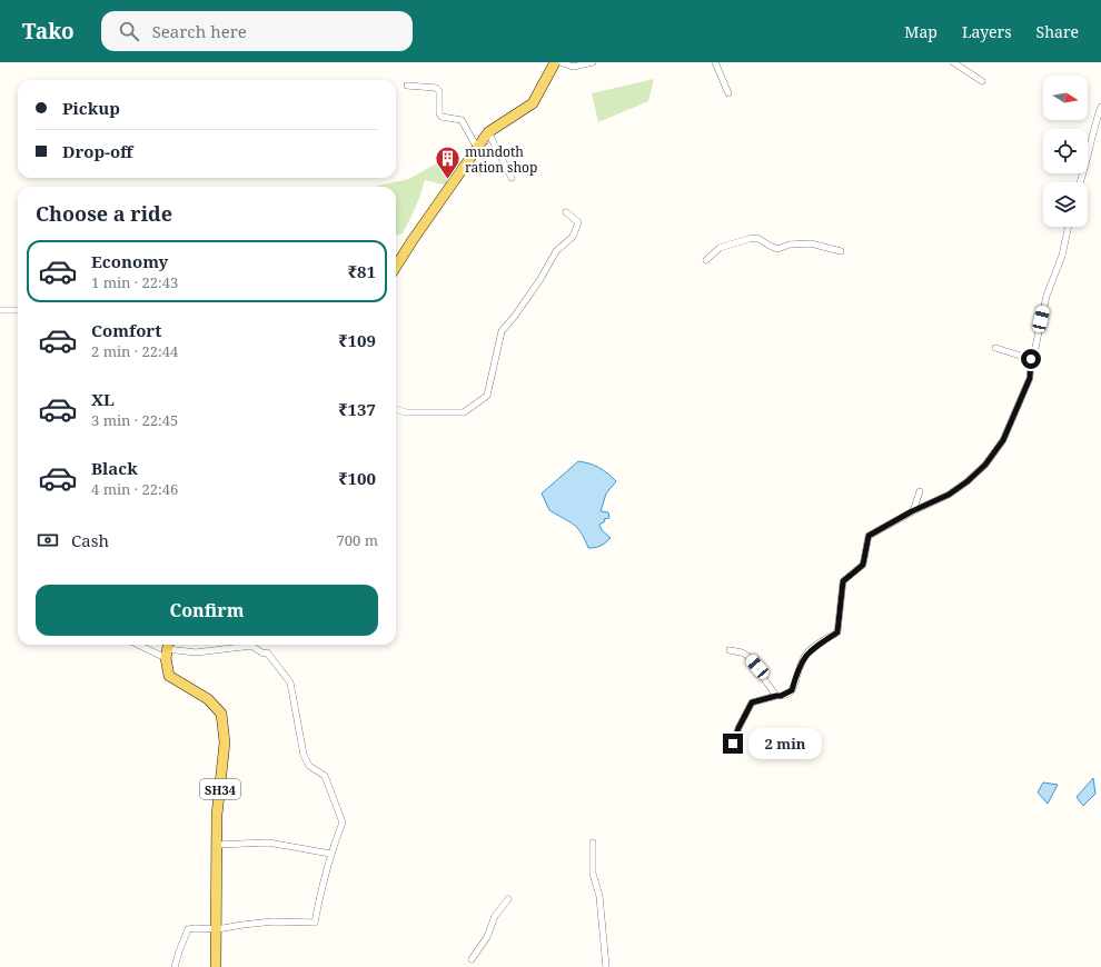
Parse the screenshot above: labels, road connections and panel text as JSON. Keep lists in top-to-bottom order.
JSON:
{
  "streets": {
    "main road": ["SH34"]
  },
  "places": {
    "building": ["mundoth ration shop"]
  },
  "north": "right",
  "page": {
    "header": "Tako",
    "search": "Search here",
    "nav": ["Map", "Layers", "Share"],
    "banner": ["Pickup", "Drop-off"],
    "heading": "Choose a ride",
    "list": [
      {
        "name": "Economy",
        "note": "1 min · 22:43",
        "value": "₹81"
      },
      {
        "name": "Comfort",
        "note": "2 min · 22:44",
        "value": "₹109"
      },
      {
        "name": "XL",
        "note": "3 min · 22:45",
        "value": "₹137"
      },
      {
        "name": "Black",
        "note": "4 min · 22:46",
        "value": "₹100"
      }
    ],
    "pay": ["Cash", "700 m"],
    "buttons": "Confirm",
    "bubble": "2 min"
  }
}
